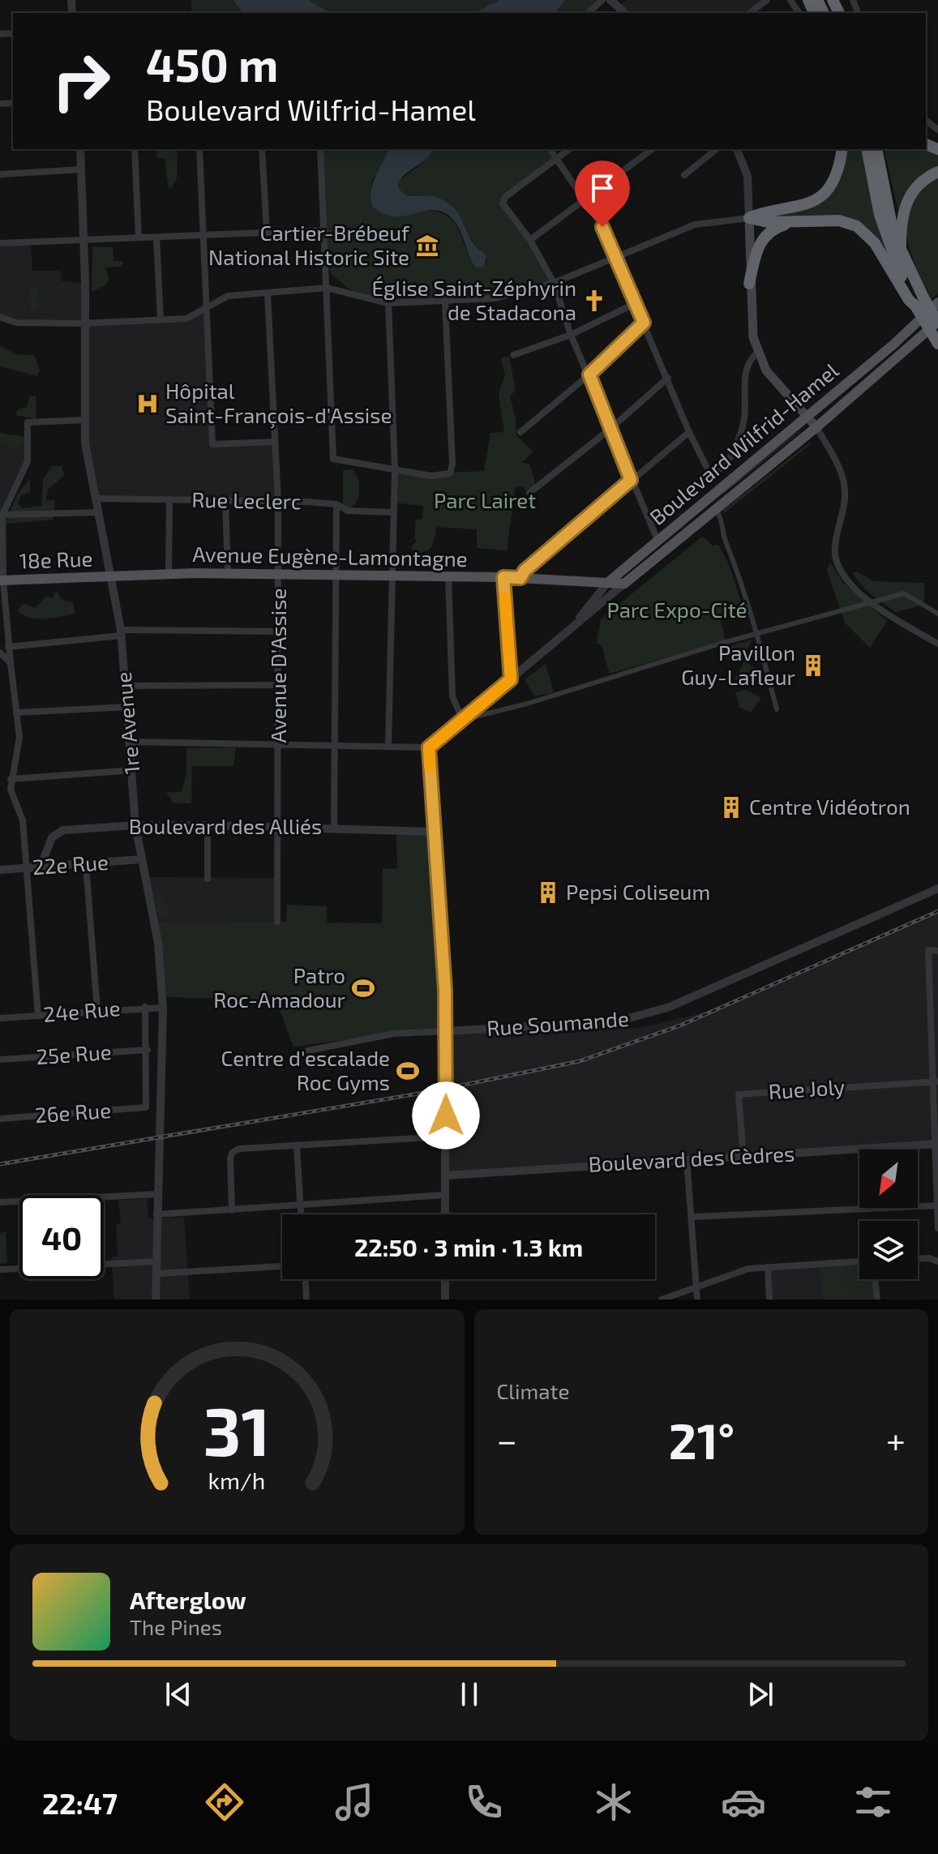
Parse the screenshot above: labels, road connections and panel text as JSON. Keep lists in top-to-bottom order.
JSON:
{
  "streets": {
    "main road": ["Boulevard Wilfrid-Hamel", "Avenue Eugène-Lamontagne", "18e Rue"],
    "street": [
      "Rue Leclerc",
      "Avenue D'Assise",
      "1re Avenue",
      "Boulevard des Alliés",
      "22e Rue",
      "24e Rue",
      "Rue Soumande",
      "25e Rue",
      "Rue Joly",
      "26e Rue",
      "Boulevard des Cèdres"
    ]
  },
  "crossings": [
    ["Boulevard Wilfrid-Hamel", "Avenue Eugène-Lamontagne"],
    ["Rue Leclerc", "Avenue D'Assise"],
    ["Rue Leclerc", "1re Avenue"],
    ["Avenue Eugène-Lamontagne", "18e Rue"],
    ["Avenue Eugène-Lamontagne", "Avenue D'Assise"],
    ["Avenue Eugène-Lamontagne", "1re Avenue"],
    ["18e Rue", "1re Avenue"],
    ["Avenue D'Assise", "Boulevard des Alliés"],
    ["1re Avenue", "Boulevard des Alliés"],
    ["1re Avenue", "22e Rue"],
    ["1re Avenue", "24e Rue"],
    ["Boulevard des Alliés", "22e Rue"],
    ["25e Rue", "26e Rue"],
    ["Rue Joly", "Boulevard des Cèdres"]
  ],
  "parks": ["Parc Lairet", "Parc Expo-Cité"],
  "places": {
    "museum": ["Cartier-Brébeuf National Historic Site"],
    "church": ["Église Saint-Zéphyrin de Stadacona"],
    "hospital": ["Hôpital Saint-François-d'Assise"],
    "building": ["Pavillon Guy-Lafleur", "Centre Vidéotron", "Pepsi Coliseum"],
    "sports": ["Patro Roc-Amadour", "Centre d'escalade Roc Gyms"]
  },
  "north": "bottom left",
  "page": {
    "turn": ["450 m", "Boulevard Wilfrid-Hamel"],
    "limit": "40",
    "trip": "22:50 · 3 min · 1.3 km",
    "tile": "Climate",
    "heat": ["−", "21°", "+"],
    "song": ["Afterglow", "The Pines"],
    "tabs": "22:47",
    "gauge": ["31", "km/h"]
  }
}
